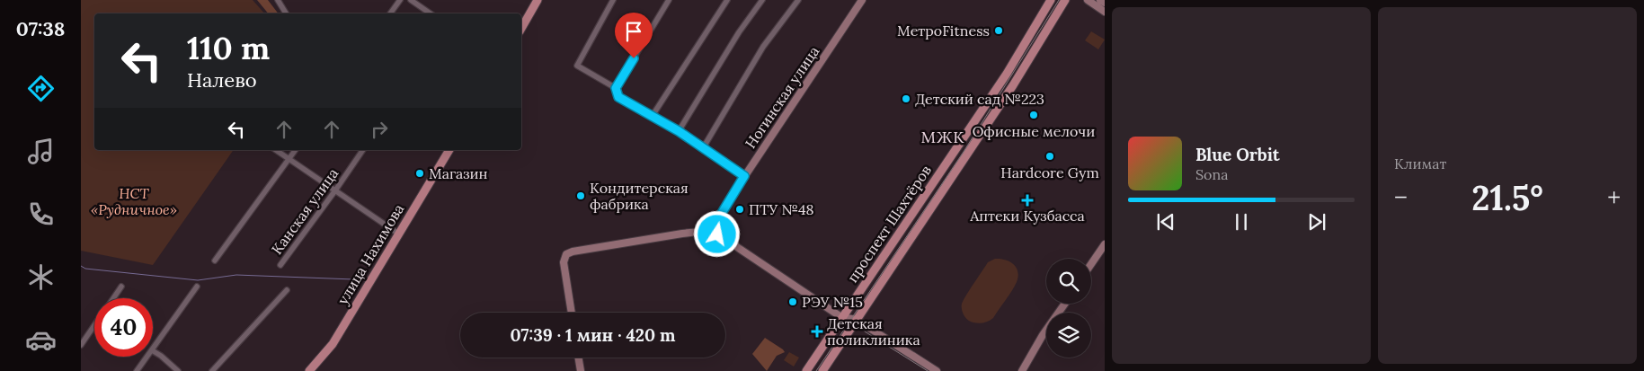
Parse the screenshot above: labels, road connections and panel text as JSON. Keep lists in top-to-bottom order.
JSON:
{
  "streets": {
    "main road": ["проспект Шахтёров", "улица Нахимова"],
    "street": ["Ногинская улица", "Канская улица"]
  },
  "districts": ["МЖК"],
  "parks": ["НСТ «Рудничное»"],
  "places": {
    "other": [
      "МетроFitness",
      "Детский сад №223",
      "Офисные мелочи",
      "Hardcore Gym",
      "Магазин",
      "Кондитерская фабрика",
      "ПТУ №48",
      "РЭУ №15"
    ],
    "health": ["Аптеки Кузбасса", "Детская поликлиника"]
  },
  "page": {
    "tabs": "07:38",
    "tile": "Климат",
    "turn": ["110 m", "Налево"],
    "song": ["Blue Orbit", "Sona"],
    "heat": ["−", "21.5°", "+"],
    "limit": "40",
    "trip": "07:39 · 1 мин · 420 m"
  }
}
